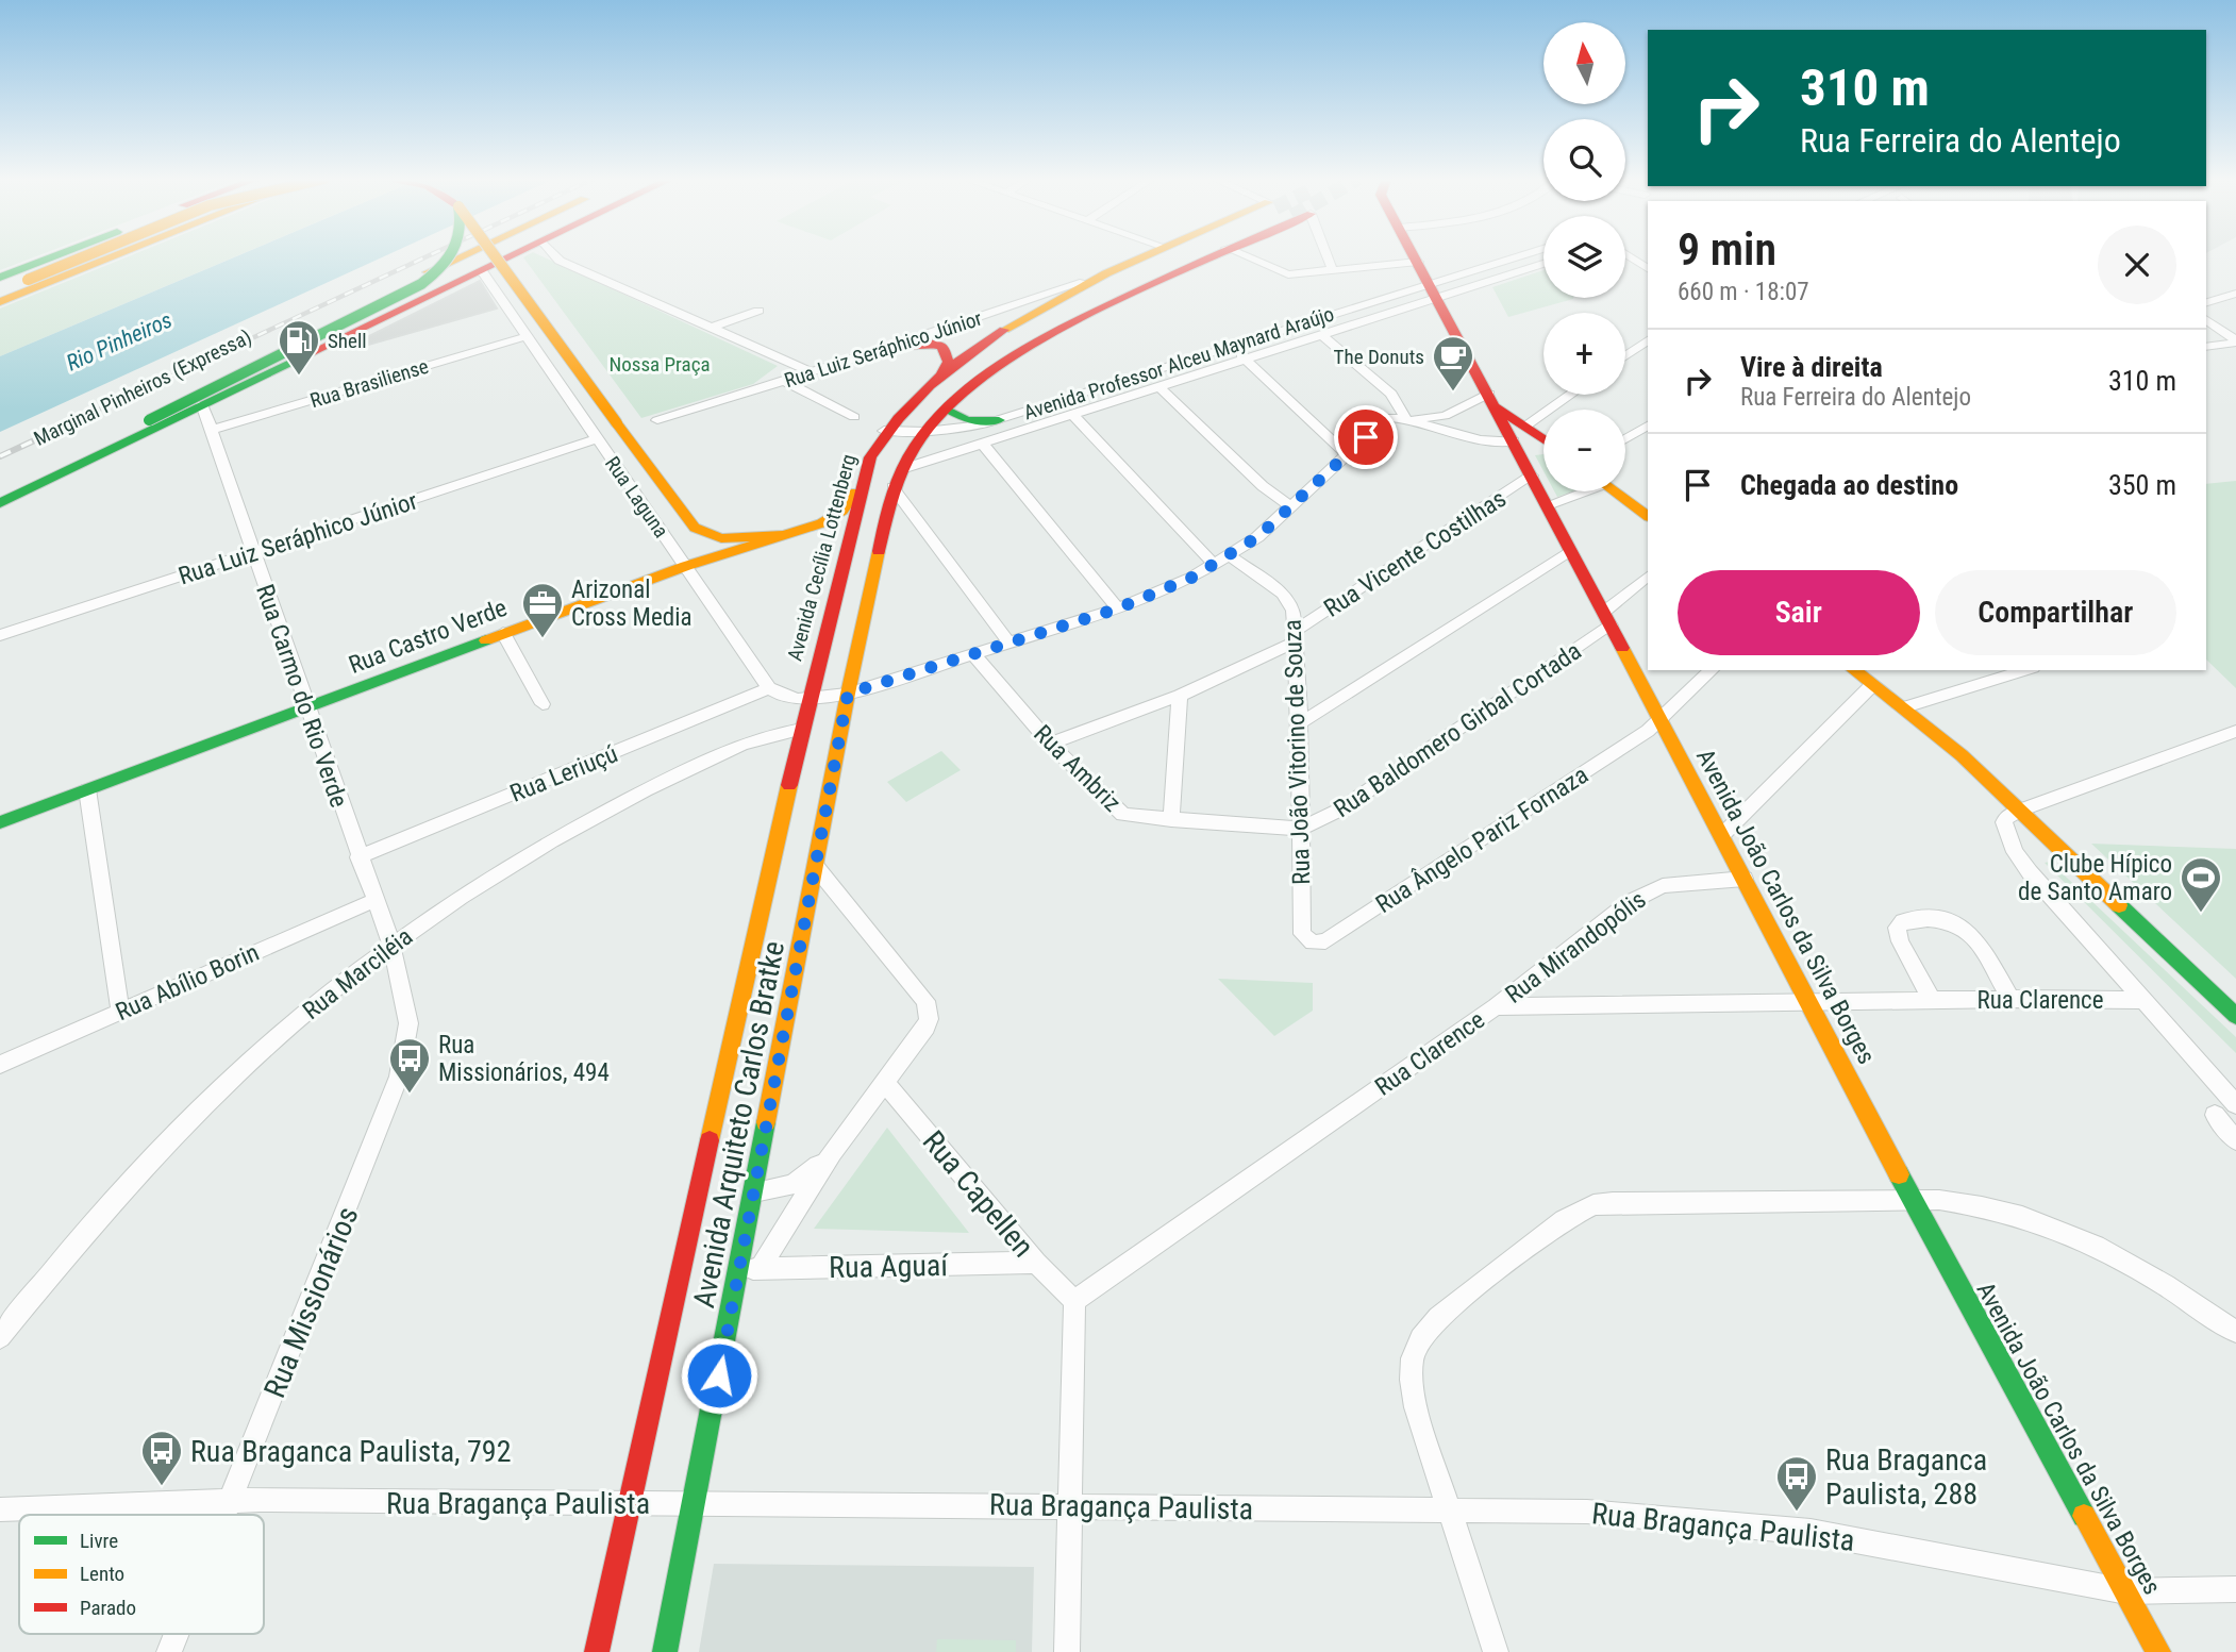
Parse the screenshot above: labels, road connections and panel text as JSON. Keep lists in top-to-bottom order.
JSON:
{
  "streets": {
    "main road": [
      "Marginal Pinheiros (Expressa)",
      "Avenida Cecília Lottenberg",
      "Rua Castro Verde",
      "Avenida João Carlos da Silva Borges",
      "Avenida Arquiteto Carlos Bratke"
    ],
    "street": [
      "Rua Luiz Seráphico Júnior",
      "Avenida Professor Alceu Maynard Araújo",
      "Rua Brasiliense",
      "Rua Laguna",
      "Rua Vicente Costilhas",
      "Rua Carmo do Rio Verde",
      "Rua Baldomero Girbal Cortada",
      "Rua João Vitorino de Souza",
      "Rua Ambriz",
      "Rua Leriuçú",
      "Rua Ângelo Pariz Fornaza",
      "Rua Mirandopólis",
      "Rua Marciléia",
      "Rua Abílio Borin",
      "Rua Clarence",
      "Rua Capellen",
      "Rua Aguaí",
      "Rua Missionários",
      "Rua Bragança Paulista"
    ]
  },
  "crossings": [
    ["Rua Luiz Seráphico Júnior", "Rua Laguna"],
    ["Rua Luiz Seráphico Júnior", "Avenida Cecília Lottenberg"],
    ["Rua Luiz Seráphico Júnior", "Rua Carmo do Rio Verde"],
    ["Avenida Professor Alceu Maynard Araújo", "Avenida Cecília Lottenberg"],
    ["Avenida Professor Alceu Maynard Araújo", "Avenida João Carlos da Silva Borges"],
    ["Rua Brasiliense", "Rua Laguna"],
    ["Rua Brasiliense", "Rua Carmo do Rio Verde"],
    ["Rua Laguna", "Rua Castro Verde"],
    ["Rua Laguna", "Rua Leriuçú"],
    ["Rua Vicente Costilhas", "Rua João Vitorino de Souza"],
    ["Rua Vicente Costilhas", "Rua Ambriz"],
    ["Rua Vicente Costilhas", "Avenida João Carlos da Silva Borges"],
    ["Avenida Cecília Lottenberg", "Rua Castro Verde"],
    ["Avenida Cecília Lottenberg", "Avenida Arquiteto Carlos Bratke"],
    ["Rua Castro Verde", "Rua Carmo do Rio Verde"],
    ["Rua Carmo do Rio Verde", "Rua Leriuçú"],
    ["Rua Carmo do Rio Verde", "Rua Marciléia"],
    ["Rua Carmo do Rio Verde", "Rua Abílio Borin"],
    ["Rua Carmo do Rio Verde", "Rua Missionários"],
    ["Rua Baldomero Girbal Cortada", "Rua João Vitorino de Souza"],
    ["Rua Baldomero Girbal Cortada", "Rua Ambriz"],
    ["Rua Baldomero Girbal Cortada", "Avenida João Carlos da Silva Borges"],
    ["Rua João Vitorino de Souza", "Rua Ambriz"],
    ["Rua João Vitorino de Souza", "Rua Ângelo Pariz Fornaza"],
    ["Rua Ângelo Pariz Fornaza", "Avenida João Carlos da Silva Borges"],
    ["Avenida João Carlos da Silva Borges", "Rua Mirandopólis"],
    ["Avenida João Carlos da Silva Borges", "Rua Clarence"],
    ["Avenida João Carlos da Silva Borges", "Rua Bragança Paulista"],
    ["Rua Mirandopólis", "Rua Clarence"],
    ["Rua Marciléia", "Avenida Arquiteto Carlos Bratke"],
    ["Rua Marciléia", "Rua Missionários"],
    ["Rua Clarence", "Rua Capellen"],
    ["Avenida Arquiteto Carlos Bratke", "Rua Aguaí"],
    ["Avenida Arquiteto Carlos Bratke", "Rua Bragança Paulista"],
    ["Rua Capellen", "Rua Aguaí"],
    ["Rua Missionários", "Rua Bragança Paulista"]
  ],
  "water": ["Rio Pinheiros"],
  "parks": ["Nossa Praça"],
  "places": {
    "fuel station": ["Shell"],
    "cafe": ["The Donuts"],
    "office": ["Arizonal Cross Media"],
    "sports": ["Clube Hípico de Santo Amaro"],
    "bus stop": ["Rua Missionários, 494", "Rua Braganca Paulista, 792", "Rua Braganca Paulista, 288"]
  },
  "legend": ["Livre", "Lento", "Parado"],
  "north": "top",
  "page": {
    "map_buttons": ["+", "−"],
    "turn": ["310 m", "Rua Ferreira do Alentejo"],
    "heading": ["9 min", "660 m · 18:07"],
    "list": [
      {
        "name": "Vire à direita",
        "note": "Rua Ferreira do Alentejo",
        "value": "310 m"
      },
      {
        "name": "Chegada ao destino",
        "value": "350 m"
      }
    ],
    "buttons": ["Sair", "Compartilhar"]
  }
}
